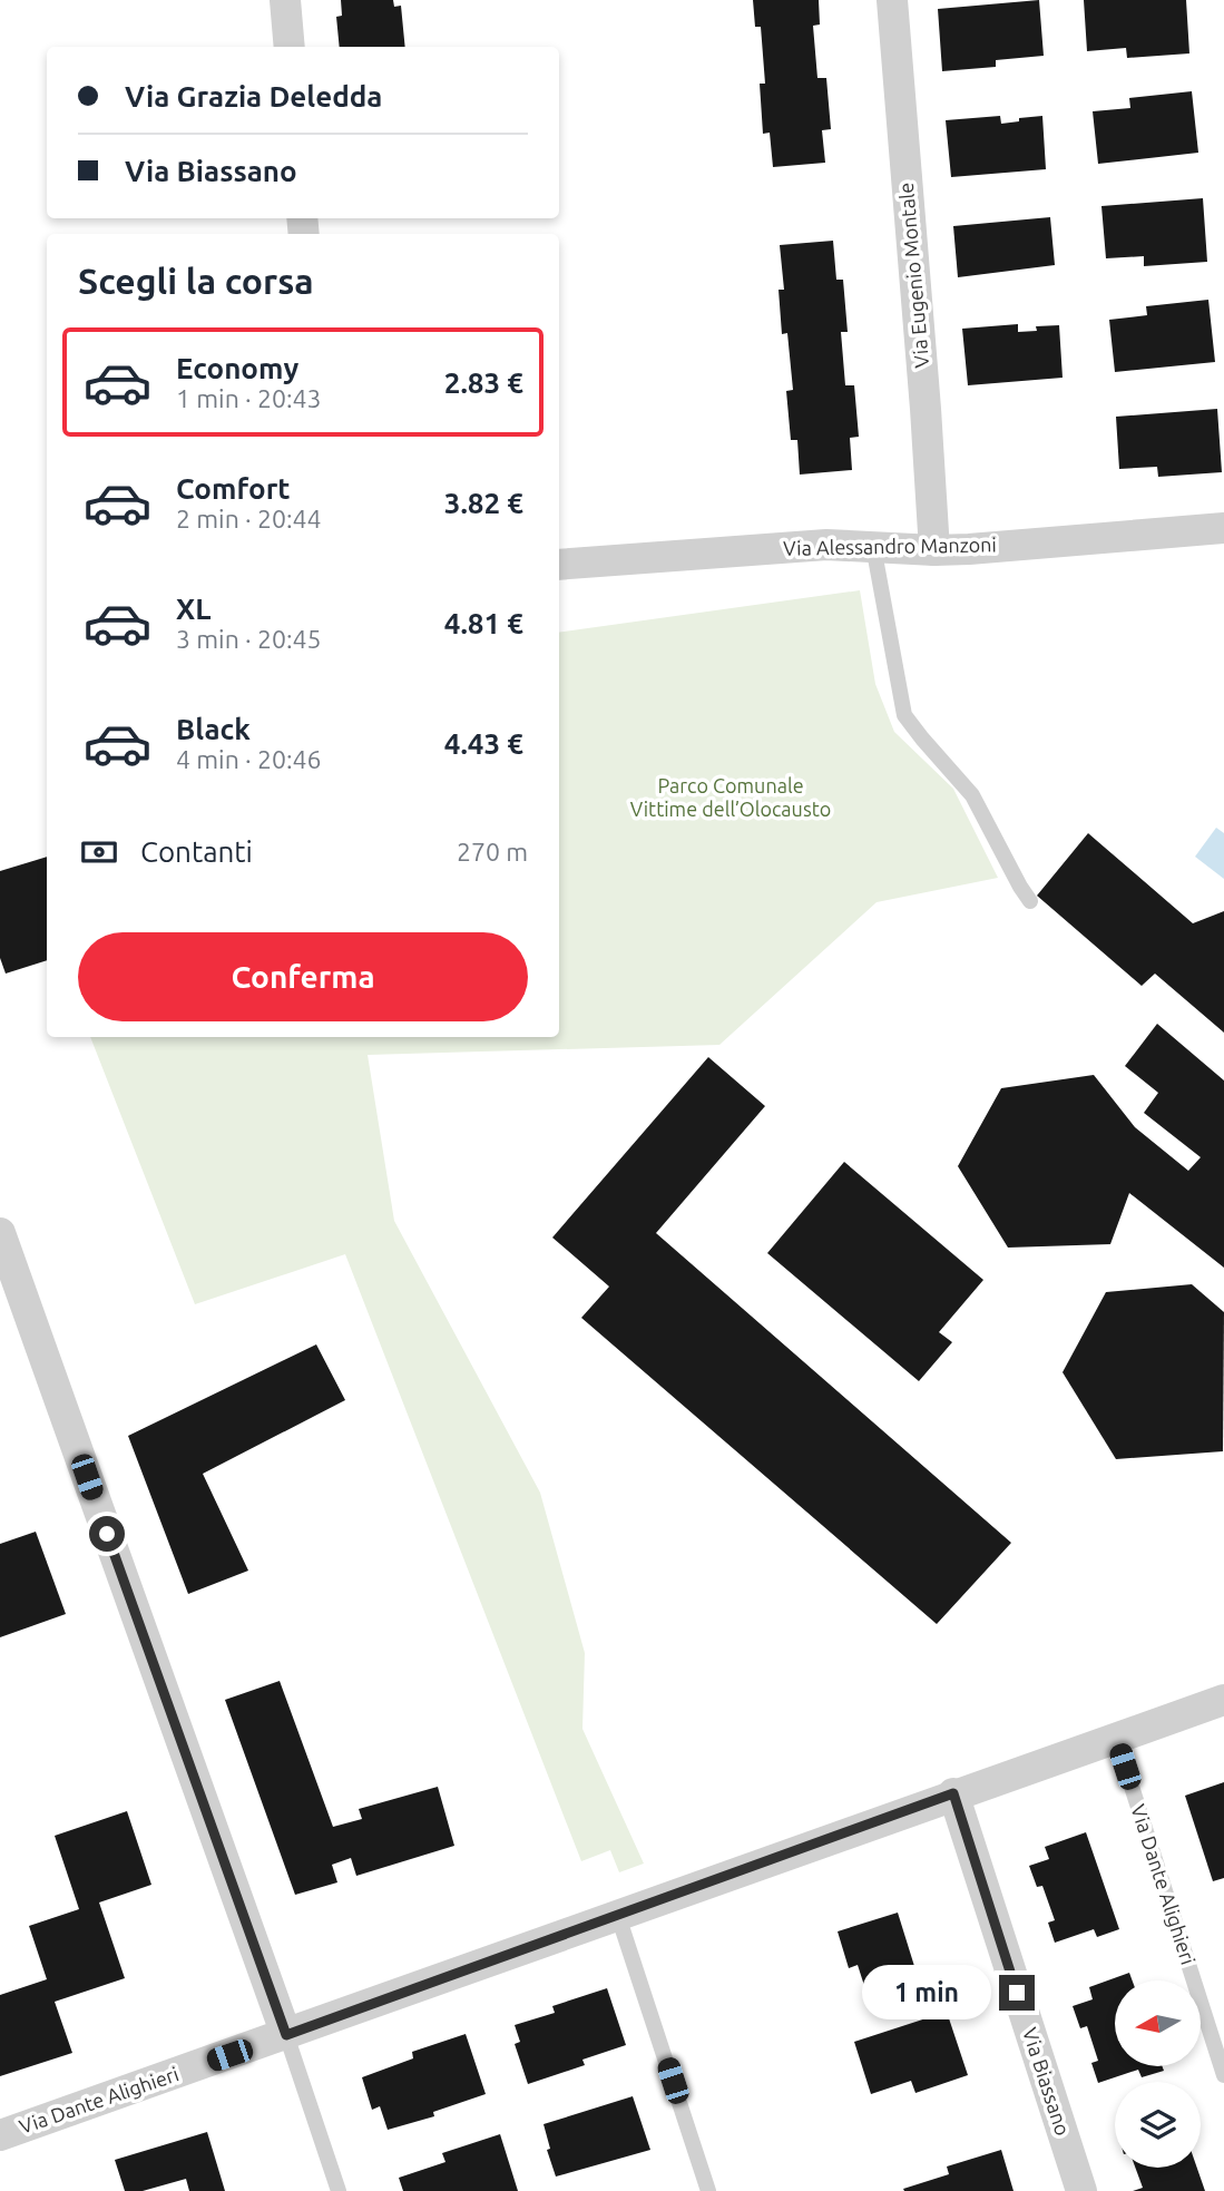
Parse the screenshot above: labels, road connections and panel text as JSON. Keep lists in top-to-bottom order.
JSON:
{
  "streets": {
    "street": [
      "Via Eugenio Montale",
      "Via Alessandro Manzoni",
      "Via Dante Alighieri",
      "Via Biassano"
    ]
  },
  "crossings": [
    ["Via Eugenio Montale", "Via Alessandro Manzoni"],
    ["Via Dante Alighieri", "Via Biassano"]
  ],
  "parks": ["Parco Comunale Vittime dell’Olocausto"],
  "north": "left",
  "page": {
    "banner": ["Via Grazia Deledda", "Via Biassano"],
    "heading": "Scegli la corsa",
    "list": [
      {
        "name": "Economy",
        "note": "1 min · 20:43",
        "value": "2.83 €"
      },
      {
        "name": "Comfort",
        "note": "2 min · 20:44",
        "value": "3.82 €"
      },
      {
        "name": "XL",
        "note": "3 min · 20:45",
        "value": "4.81 €"
      },
      {
        "name": "Black",
        "note": "4 min · 20:46",
        "value": "4.43 €"
      }
    ],
    "pay": ["Contanti", "270 m"],
    "buttons": "Conferma",
    "bubble": "1 min"
  }
}
